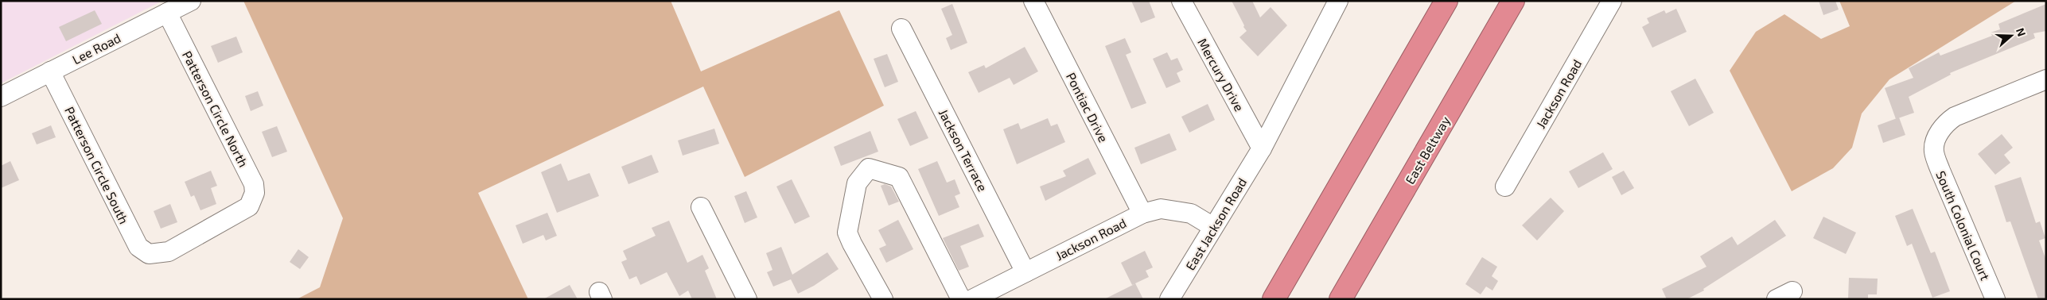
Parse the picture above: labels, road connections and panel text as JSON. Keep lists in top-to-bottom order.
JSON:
{
  "streets": {
    "highway": ["East Beltway"],
    "street": [
      "Lee Road",
      "Mercury Drive",
      "Jackson Road",
      "Pontiac Drive",
      "Patterson Circle North",
      "Jackson Terrace",
      "Patterson Circle South",
      "East Jackson Road",
      "South Colonial Court"
    ]
  },
  "crossings": [
    ["Lee Road", "Patterson Circle North"],
    ["Lee Road", "Patterson Circle South"],
    ["Mercury Drive", "East Jackson Road"],
    ["Jackson Road", "Pontiac Drive"],
    ["Jackson Road", "Jackson Terrace"],
    ["Jackson Road", "East Jackson Road"],
    ["Patterson Circle North", "Patterson Circle South"]
  ],
  "north": "right"
}
